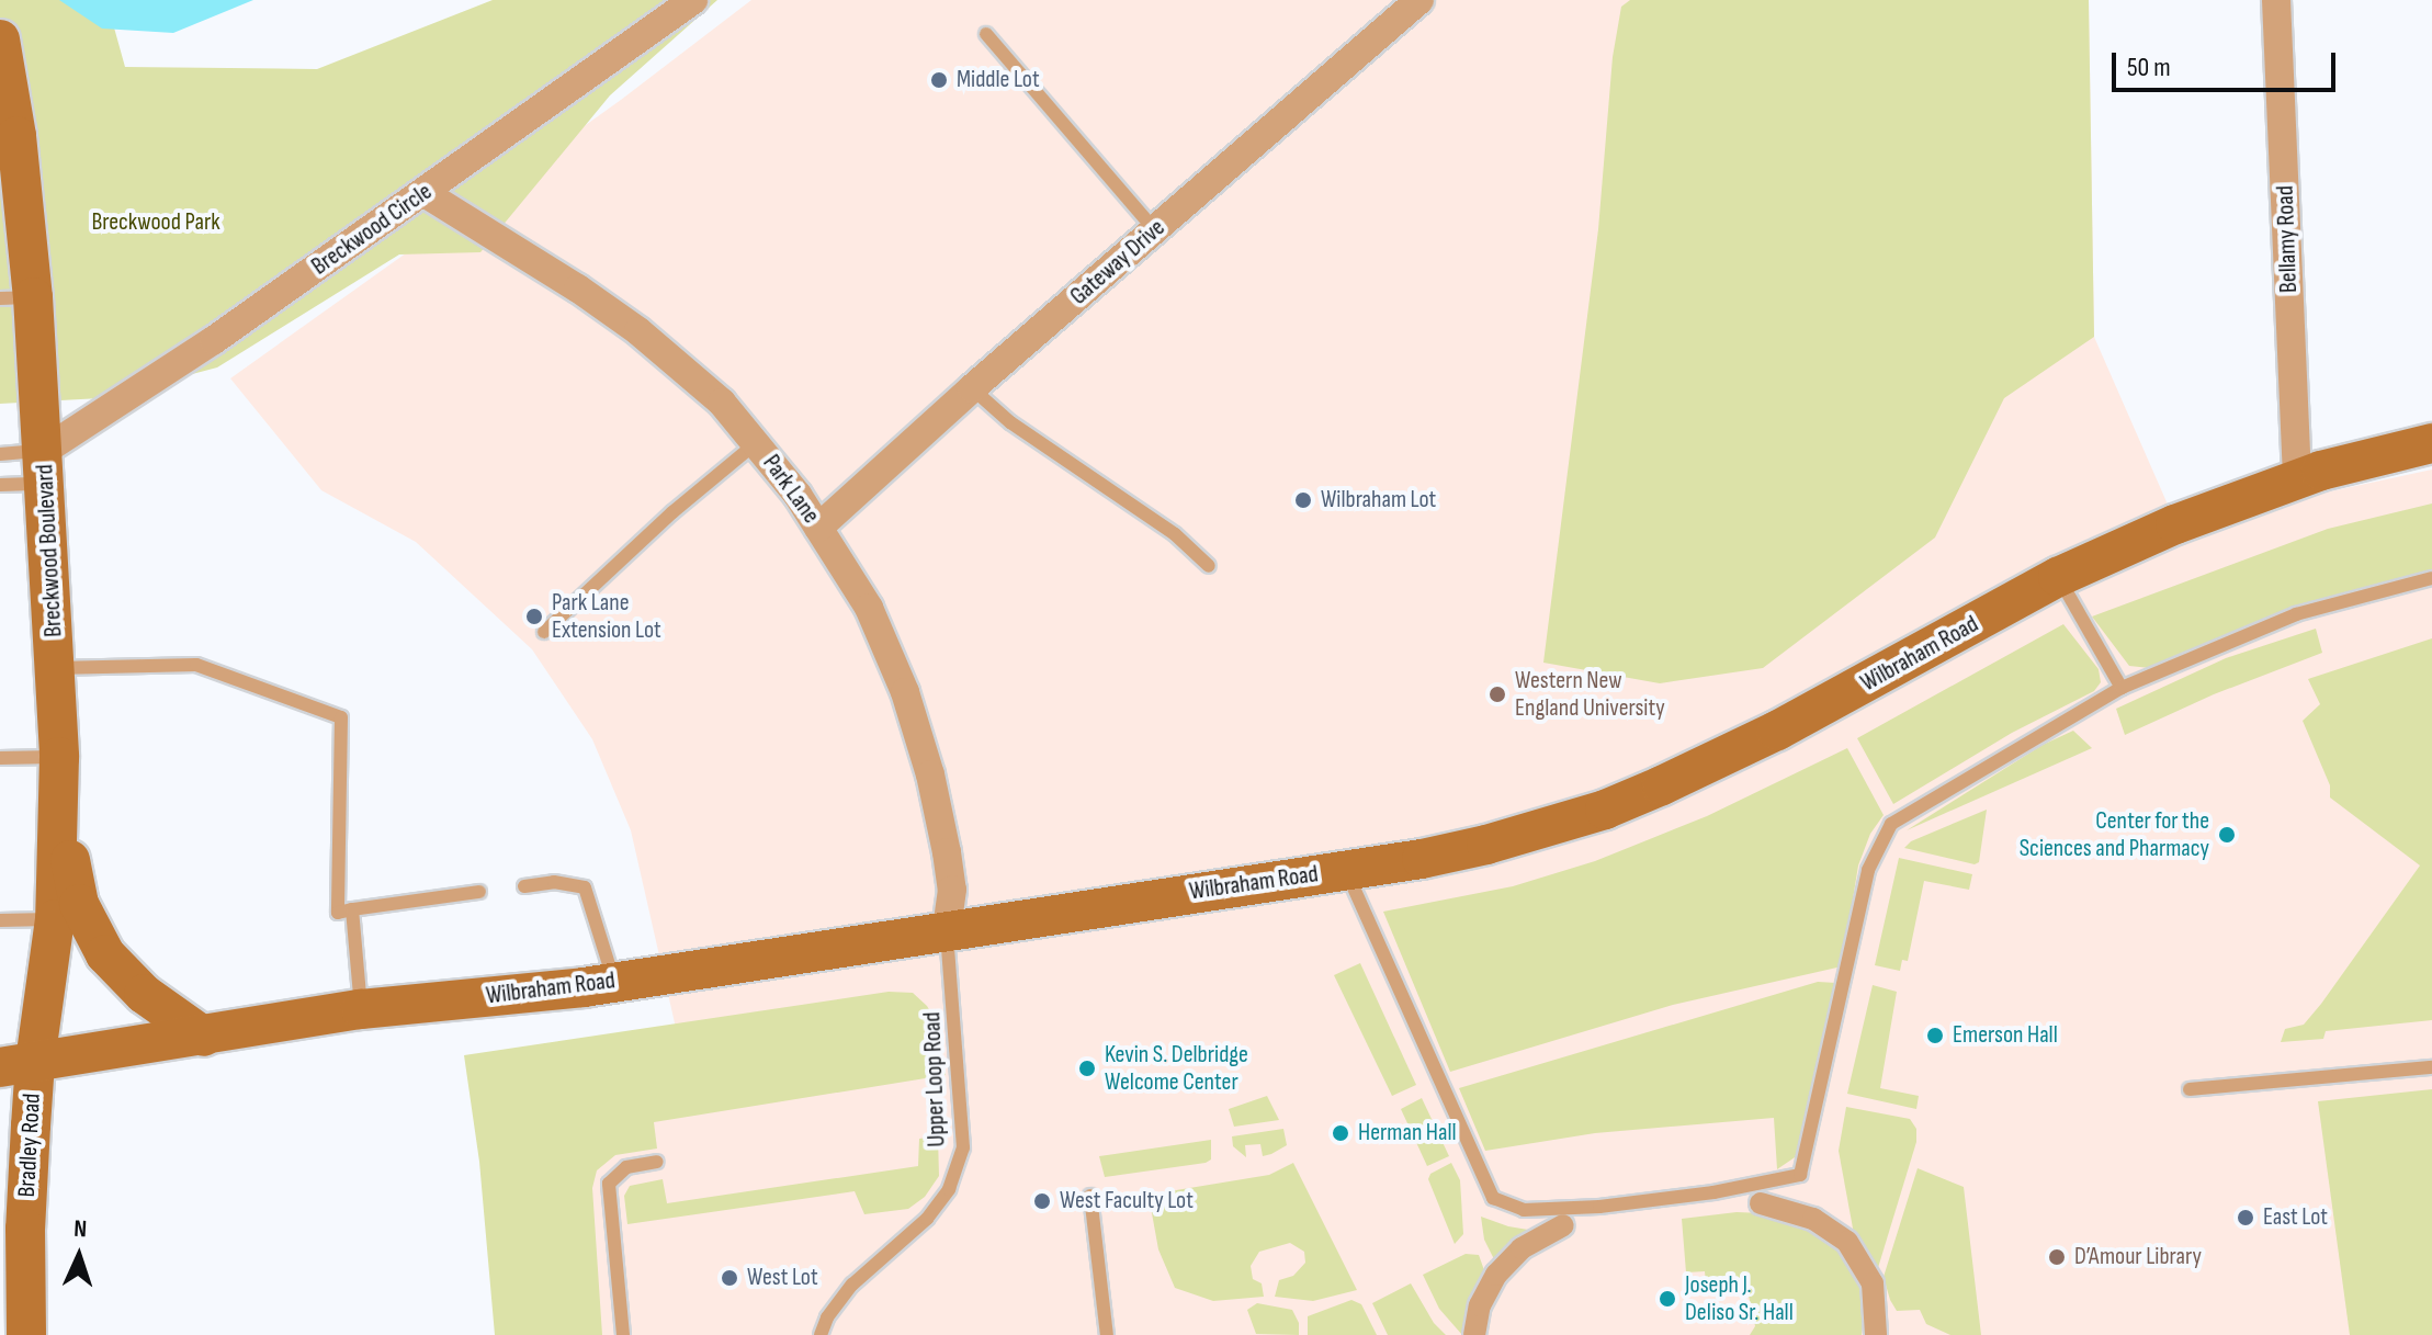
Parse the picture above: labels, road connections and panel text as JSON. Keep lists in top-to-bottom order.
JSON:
{
  "streets": {
    "main road": ["Breckwood Boulevard", "Wilbraham Road", "Bradley Road"],
    "street": [
      "Breckwood Circle",
      "Bellamy Road",
      "Gateway Drive",
      "Park Lane"
    ],
    "lane": ["Upper Loop Road"]
  },
  "crossings": [
    ["Breckwood Circle", "Park Lane"],
    ["Breckwood Circle", "Breckwood Boulevard"],
    ["Bellamy Road", "Wilbraham Road"],
    ["Gateway Drive", "Park Lane"],
    ["Park Lane", "Wilbraham Road"],
    ["Park Lane", "Upper Loop Road"],
    ["Breckwood Boulevard", "Wilbraham Road"],
    ["Breckwood Boulevard", "Bradley Road"],
    ["Wilbraham Road", "Upper Loop Road"],
    ["Wilbraham Road", "Bradley Road"]
  ],
  "parks": ["Breckwood Park"],
  "places": [
    "Middle Lot",
    "Wilbraham Lot",
    "Park Lane Extension Lot",
    "Western New England University",
    "Center for the Sciences and Pharmacy",
    "Emerson Hall",
    "Kevin S. Delbridge Welcome Center",
    "Herman Hall",
    "West Faculty Lot",
    "East Lot",
    "D’Amour Library",
    "West Lot",
    "Joseph J. Deliso Sr. Hall"
  ],
  "scale_bar": "50 m",
  "north": "top"
}
